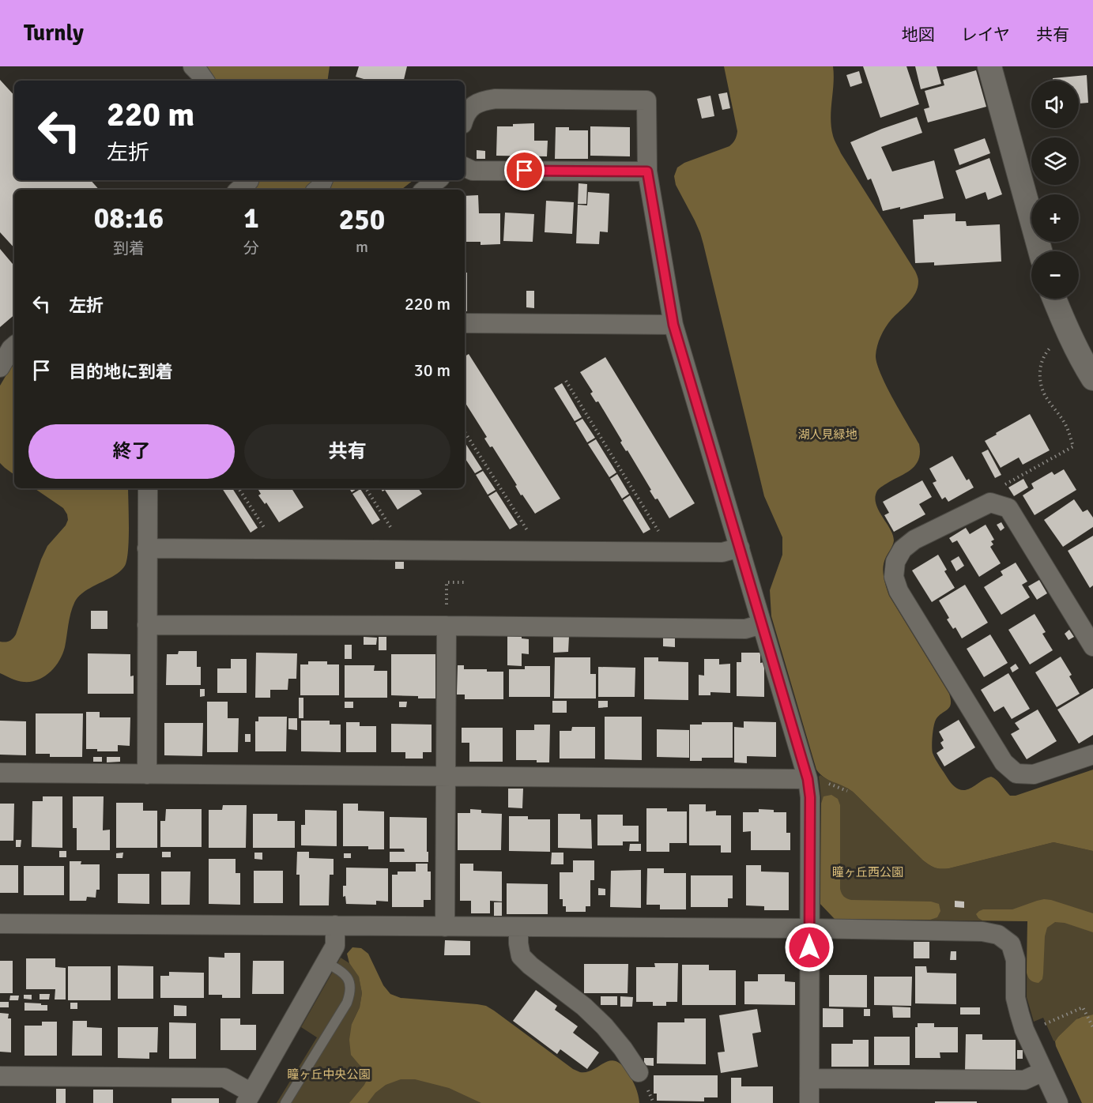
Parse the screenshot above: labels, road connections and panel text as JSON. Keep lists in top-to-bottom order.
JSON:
{
  "parks": ["湖人見緑地", "瞳ヶ丘西公園", "瞳ヶ丘中央公園"],
  "page": {
    "header": "Turnly",
    "nav": ["地図", "レイヤ", "共有"],
    "map_buttons": ["+", "−"],
    "turn": ["220 m", "左折"],
    "eta": [
      "08:16",
      "到着",
      "1",
      "分",
      "250",
      "m"
    ],
    "list": [
      {
        "name": "左折",
        "value": "220 m"
      },
      {
        "name": "目的地に到着",
        "value": "30 m"
      }
    ],
    "buttons": ["終了", "共有"]
  }
}
